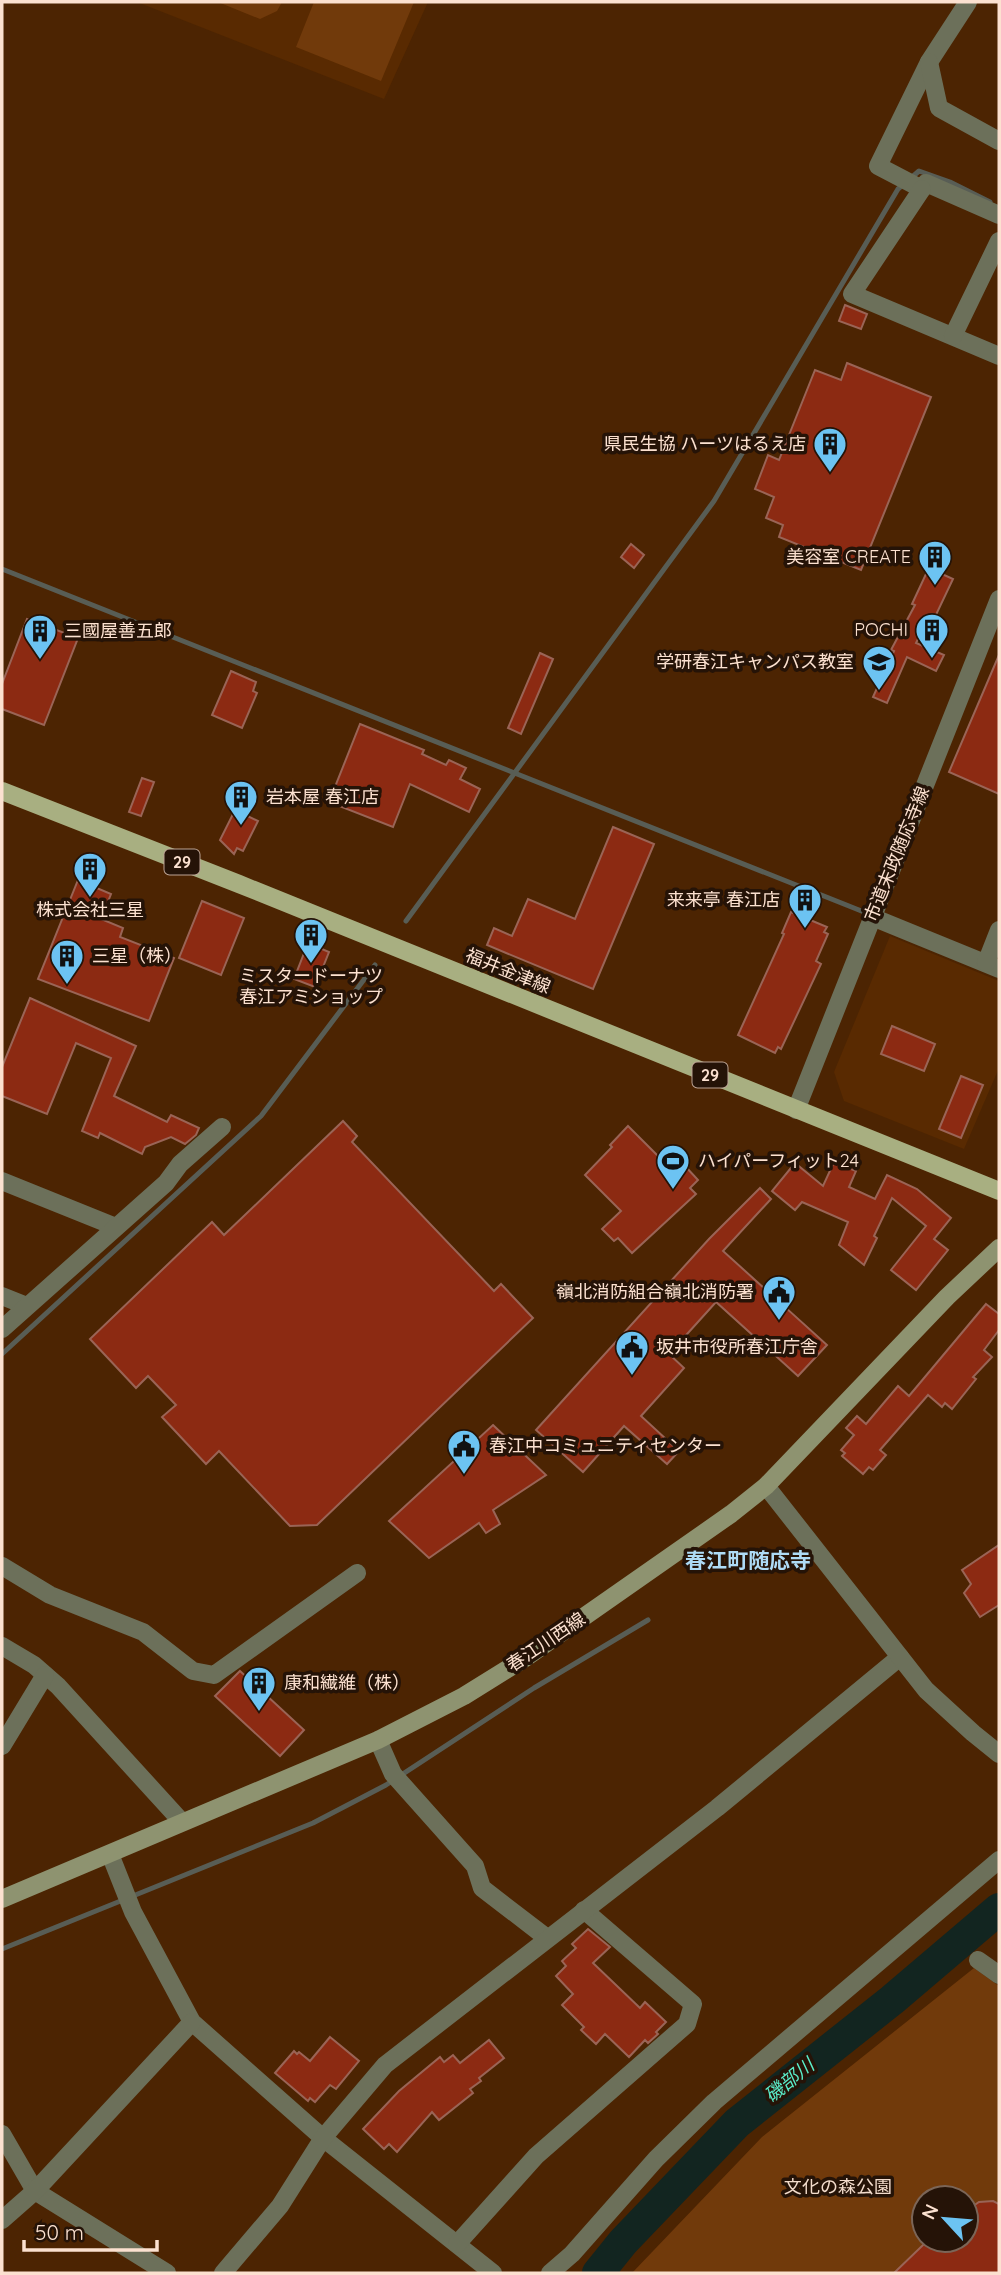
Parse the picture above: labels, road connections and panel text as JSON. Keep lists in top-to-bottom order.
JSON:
{
  "streets": {
    "main road": ["29", "福井金津線", "春江川西線"],
    "street": ["市道末政随応寺線"]
  },
  "crossings": [
    ["市道末政随応寺線", "福井金津線"]
  ],
  "districts": ["春江町随応寺"],
  "water": ["磯部川"],
  "parks": ["文化の森公園"],
  "places": {
    "building": [
      "県民生協 ハーツはるえ店",
      "美容室 CREATE",
      "POCHI",
      "三國屋善五郎",
      "岩本屋 春江店",
      "株式会社三星",
      "来来亭 春江店",
      "ミスタードーナツ 春江アミショップ",
      "三星（株）",
      "康和繊維（株）"
    ],
    "school or university": ["学研春江キャンパス教室"],
    "sports": ["ハイパーフィット24"],
    "public building": ["嶺北消防組合嶺北消防署", "坂井市役所春江庁舎", "春江中コミュニティセンター"]
  },
  "scale_bar": "50 m",
  "north": "top left"
}
